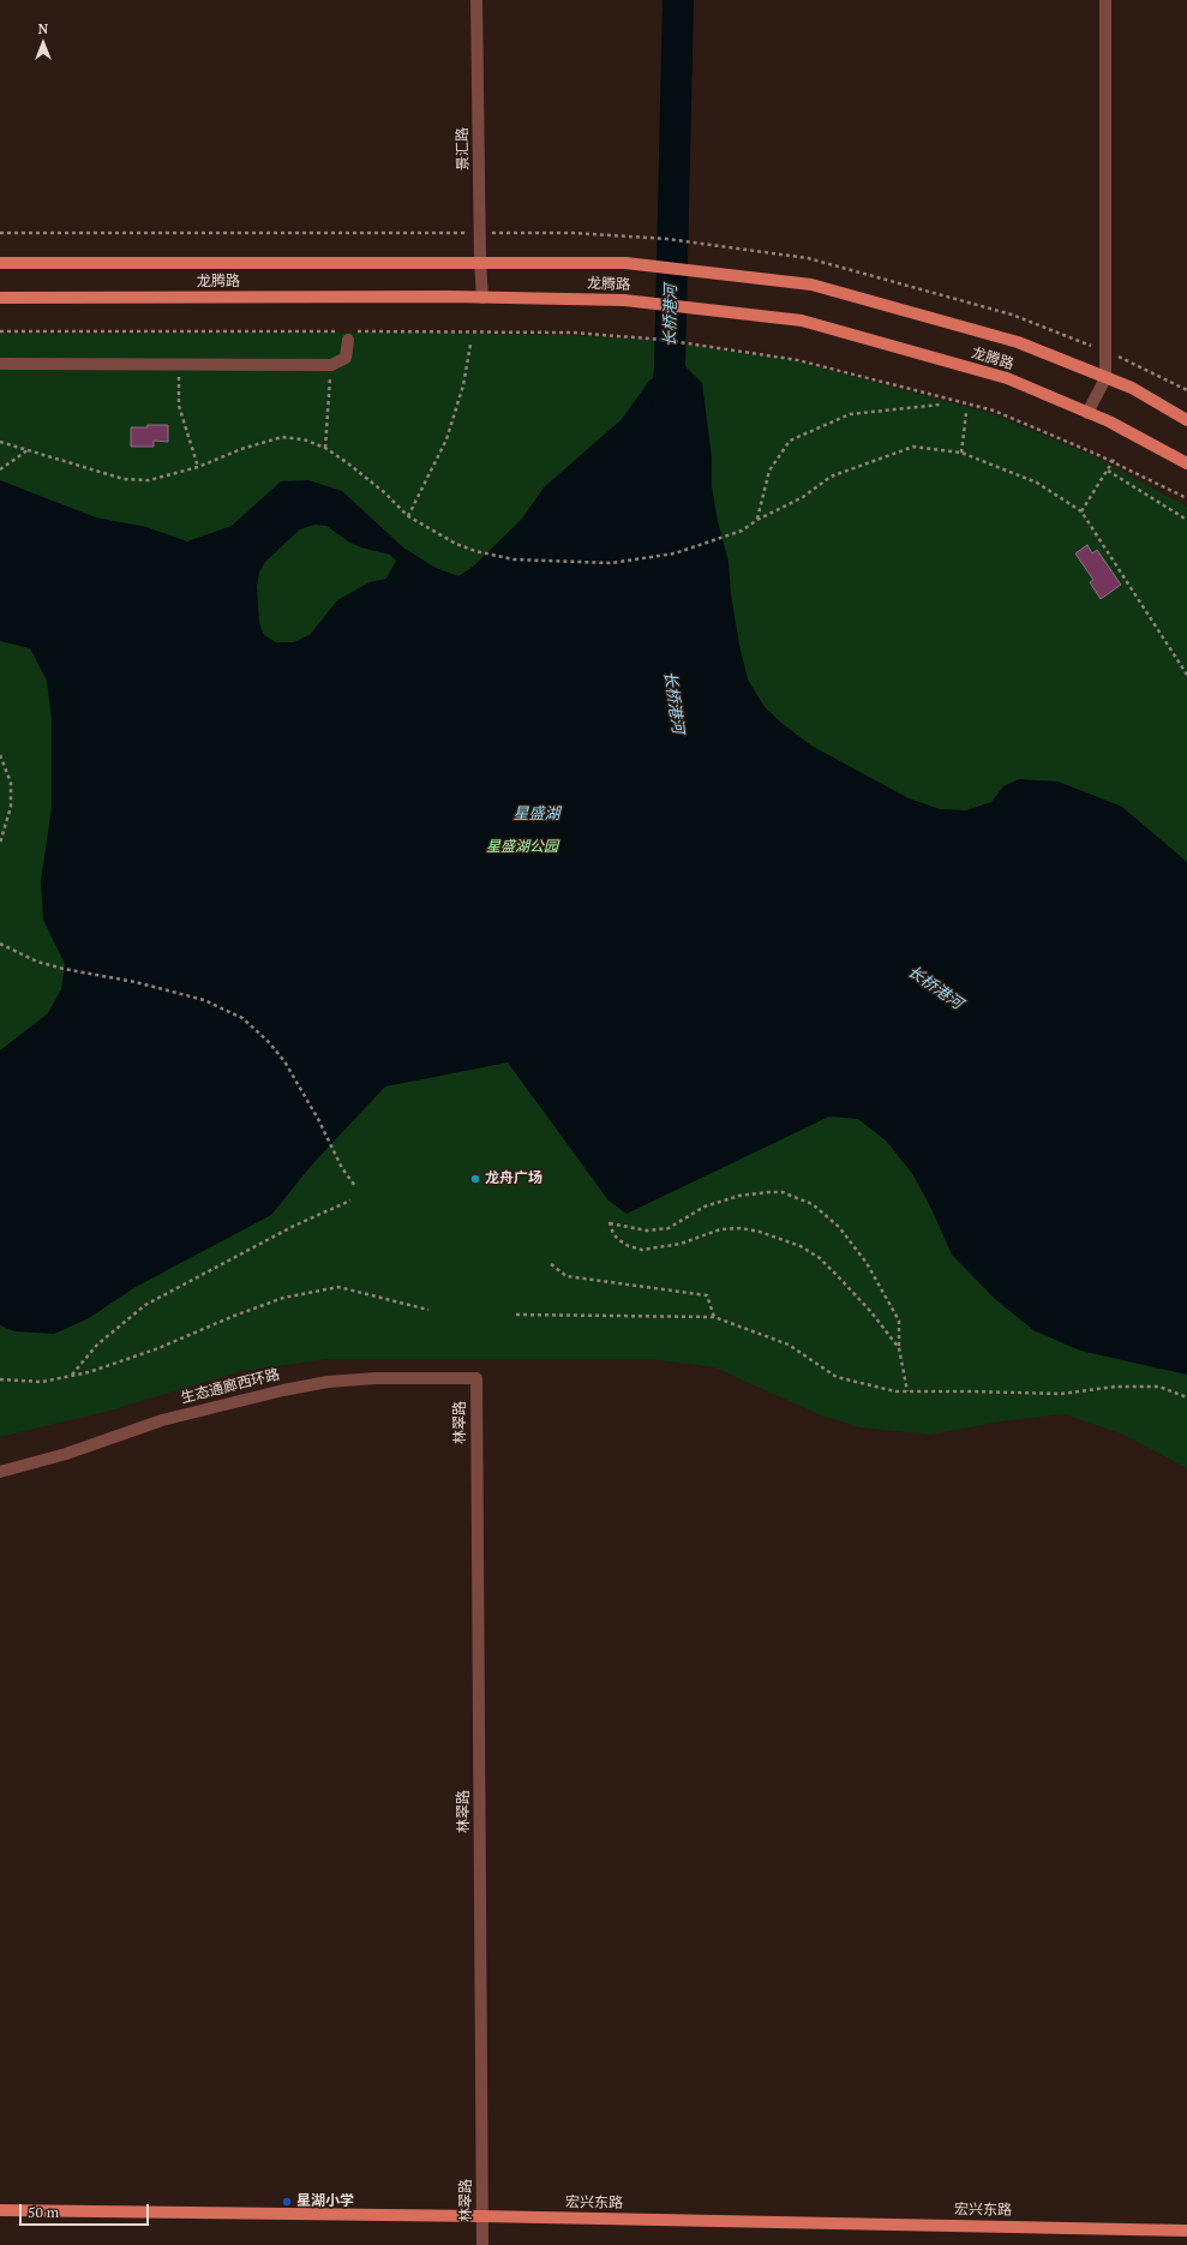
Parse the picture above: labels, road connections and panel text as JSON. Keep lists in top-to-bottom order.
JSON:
{
  "streets": {
    "main road": ["龙腾路", "宏兴东路"],
    "street": ["景汇路", "生态通廊西环路", "林翠路"]
  },
  "crossings": [
    ["景汇路", "龙腾路"],
    ["生态通廊西环路", "林翠路"],
    ["林翠路", "宏兴东路"]
  ],
  "water": ["长桥港河", "星盛湖"],
  "parks": ["星盛湖公园"],
  "places": ["龙舟广场", "星湖小学"],
  "scale_bar": "50 m",
  "north": "top"
}
